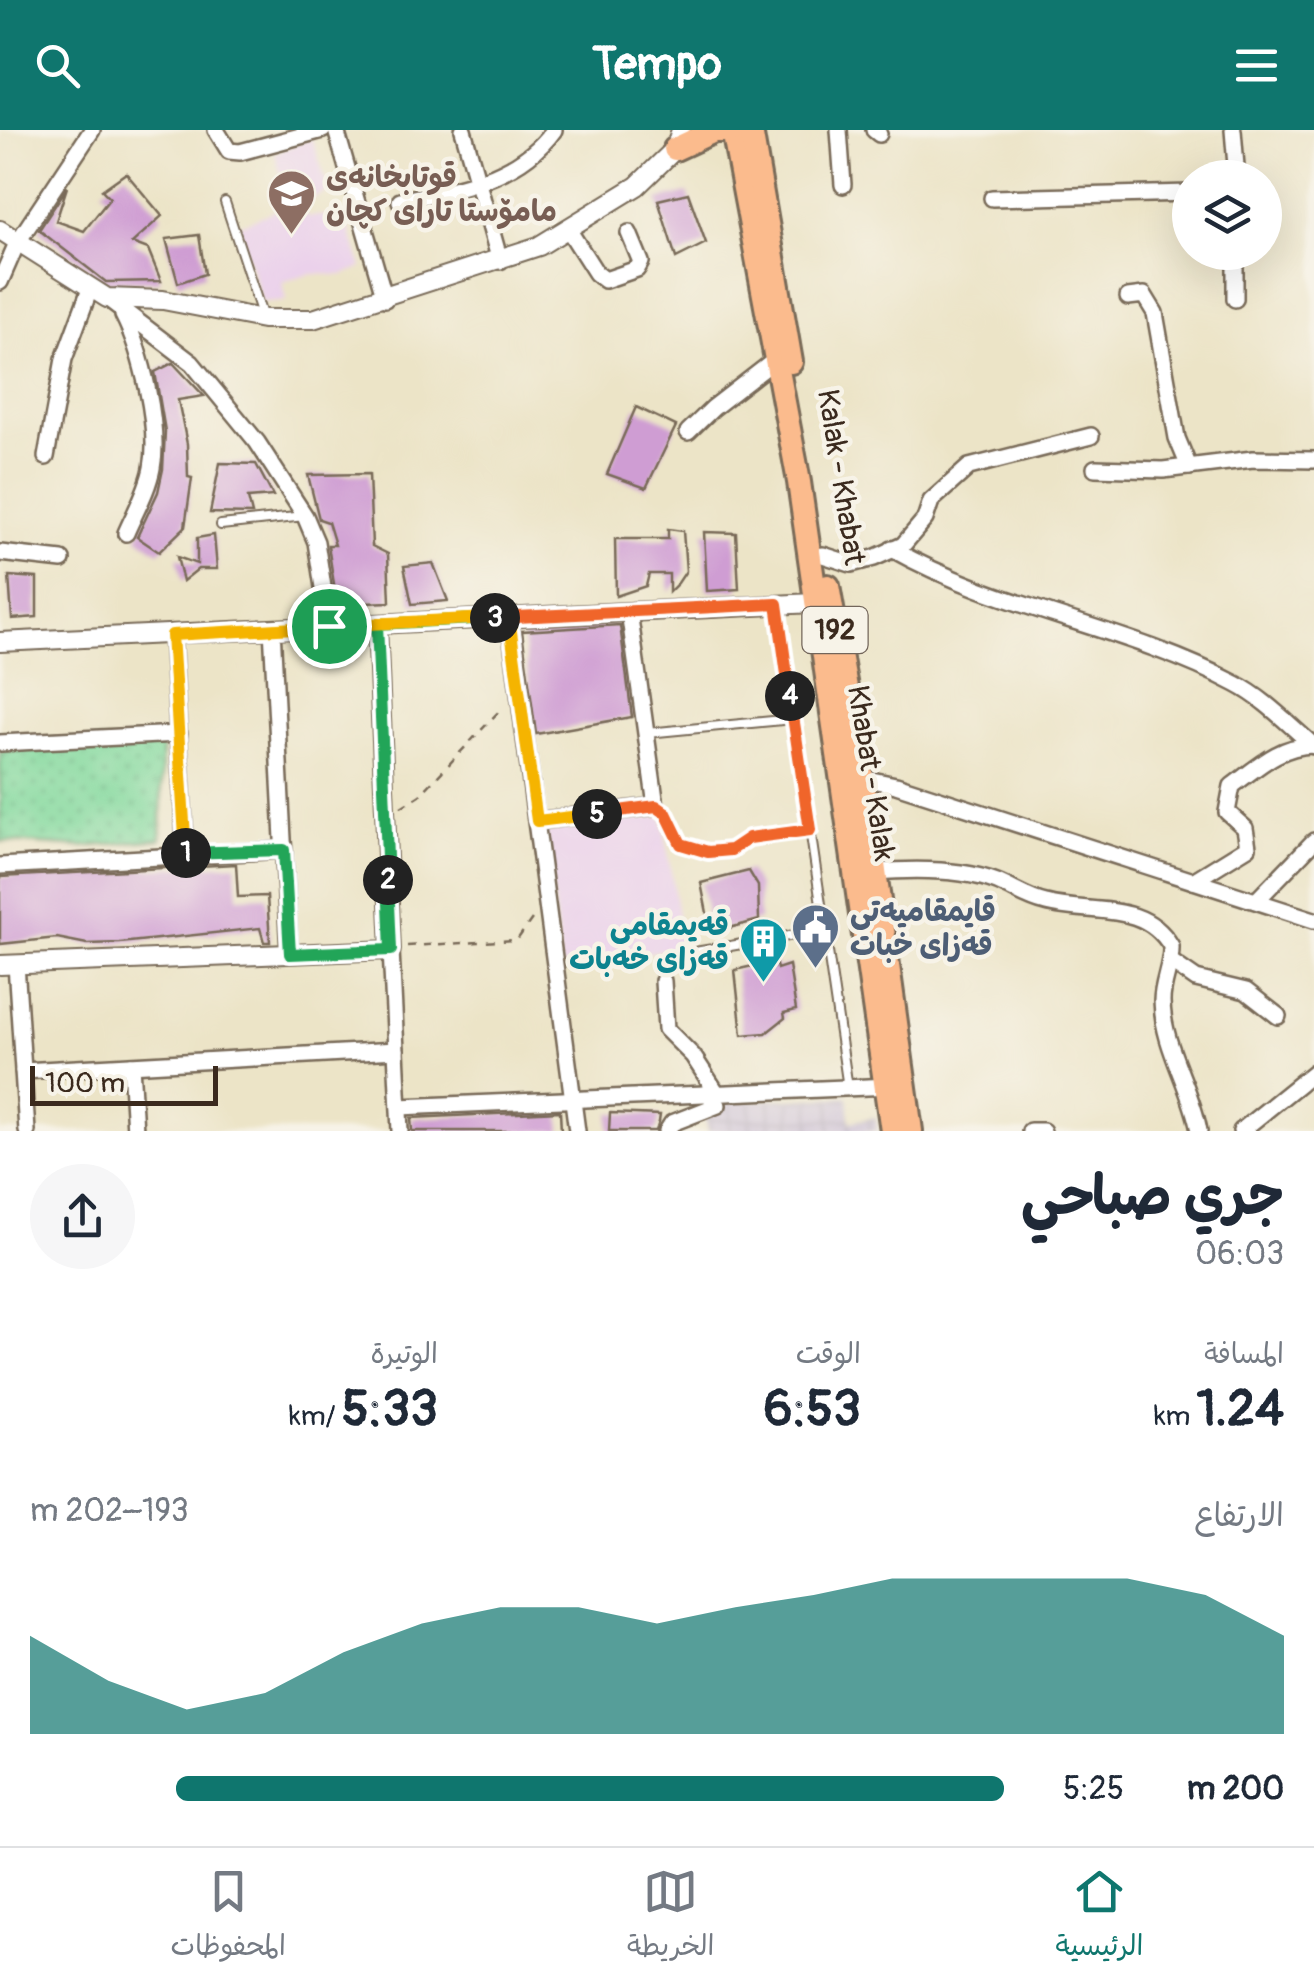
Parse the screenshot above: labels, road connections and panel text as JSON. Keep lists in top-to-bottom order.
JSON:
{
  "streets": {
    "main road": ["Kalak - Khabat", "192", "Khabat - Kalak"]
  },
  "crossings": [
    ["Kalak - Khabat", "Khabat - Kalak"]
  ],
  "places": {
    "school or university": ["قوتابخانەی مامۆستا تارای کچان"],
    "public building": ["قایمقامیەتى قەزای خبات"],
    "building": ["قەیمقامی قەزای خەبات"]
  },
  "scale_bar": "100 m",
  "page": {
    "header": "Tempo",
    "pins": [
      "3",
      "4",
      "5",
      "1",
      "2"
    ],
    "scale": "100 m",
    "heading": ["جري صباحي", "06:03"],
    "stats": [
      ["المسافة", "1.24 km"],
      ["الوقت", "6:53"],
      ["الوتيرة", "5:33 /km"]
    ],
    "chart": ["الارتفاع", "193–202 m"],
    "list": [
      {
        "name": "200 m",
        "note": "5:25"
      }
    ],
    "tabs": ["الرئيسية", "الخريطة", "المحفوظات"]
  }
}
